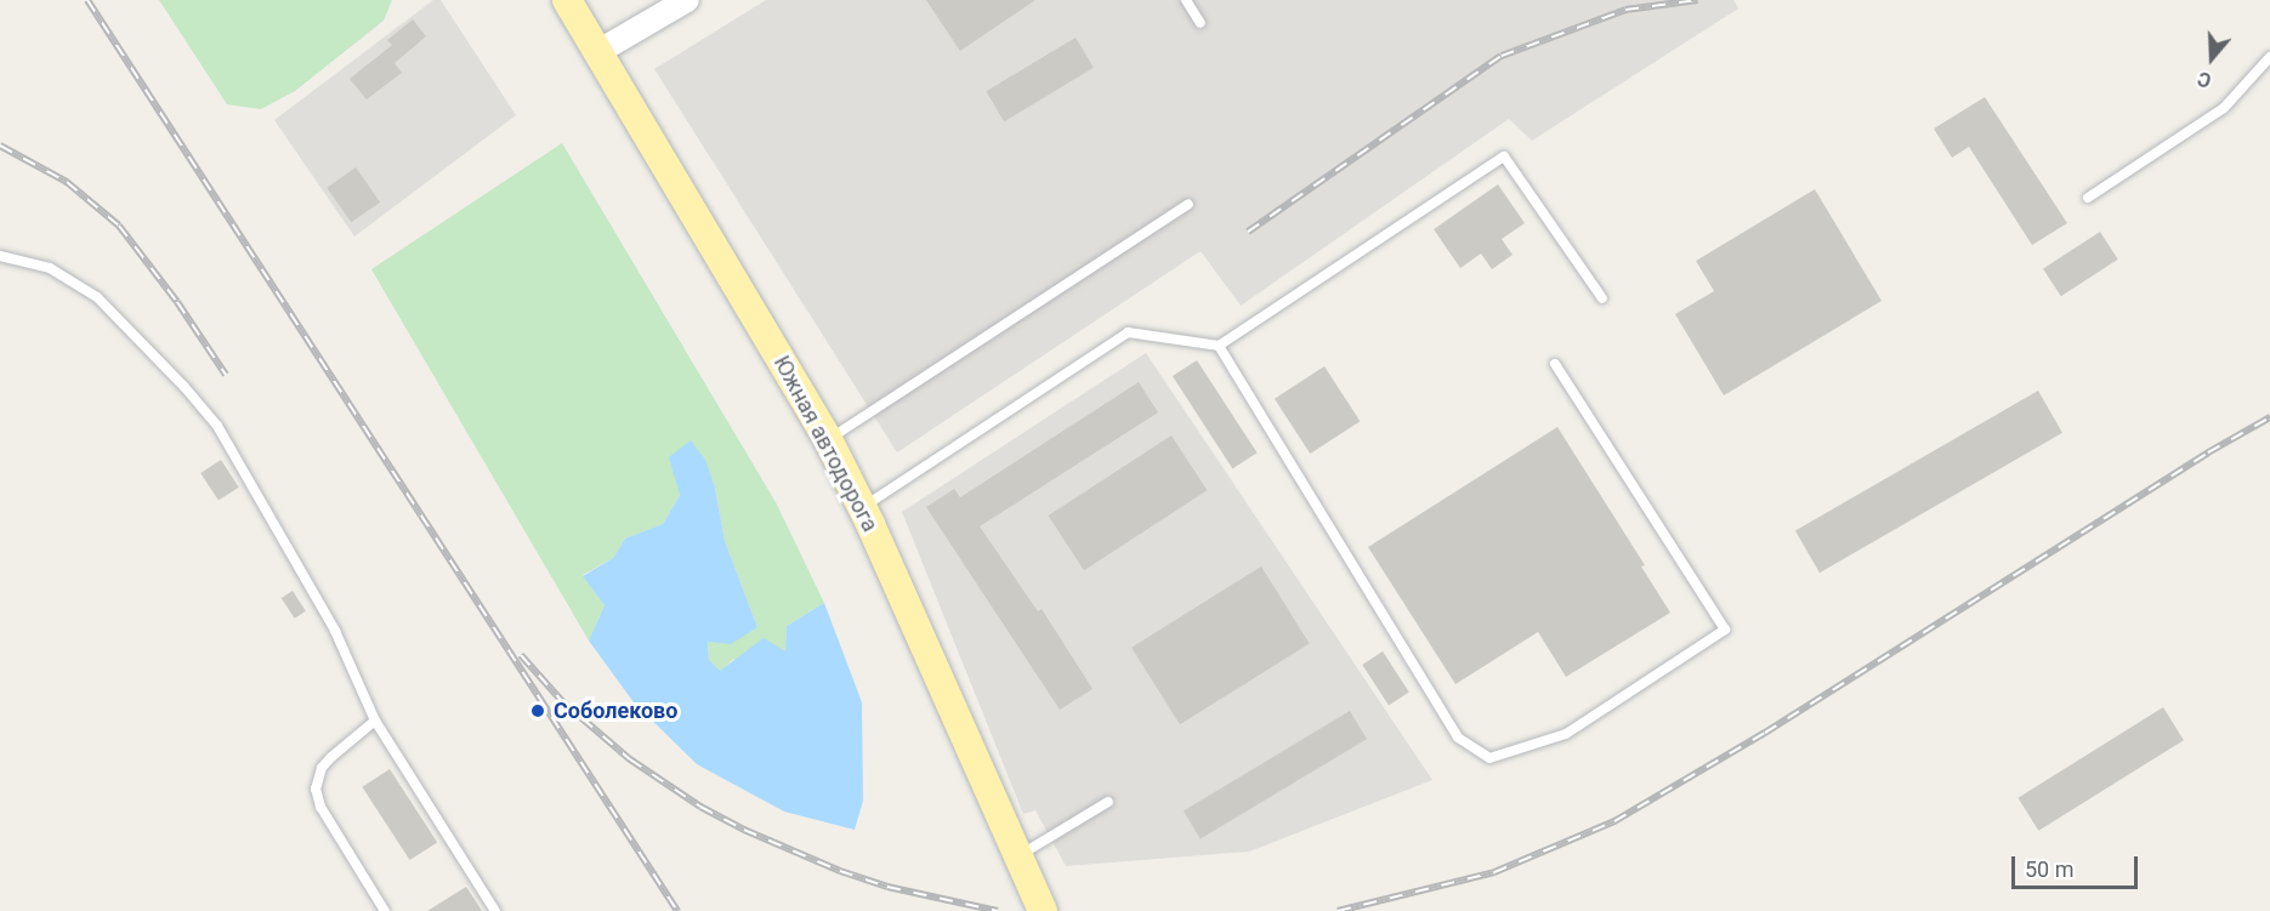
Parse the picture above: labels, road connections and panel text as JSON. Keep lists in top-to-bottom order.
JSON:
{
  "streets": {
    "main road": ["Южная автодорога"]
  },
  "places": ["Соболеково"],
  "scale_bar": "50 m",
  "north": "bottom"
}
